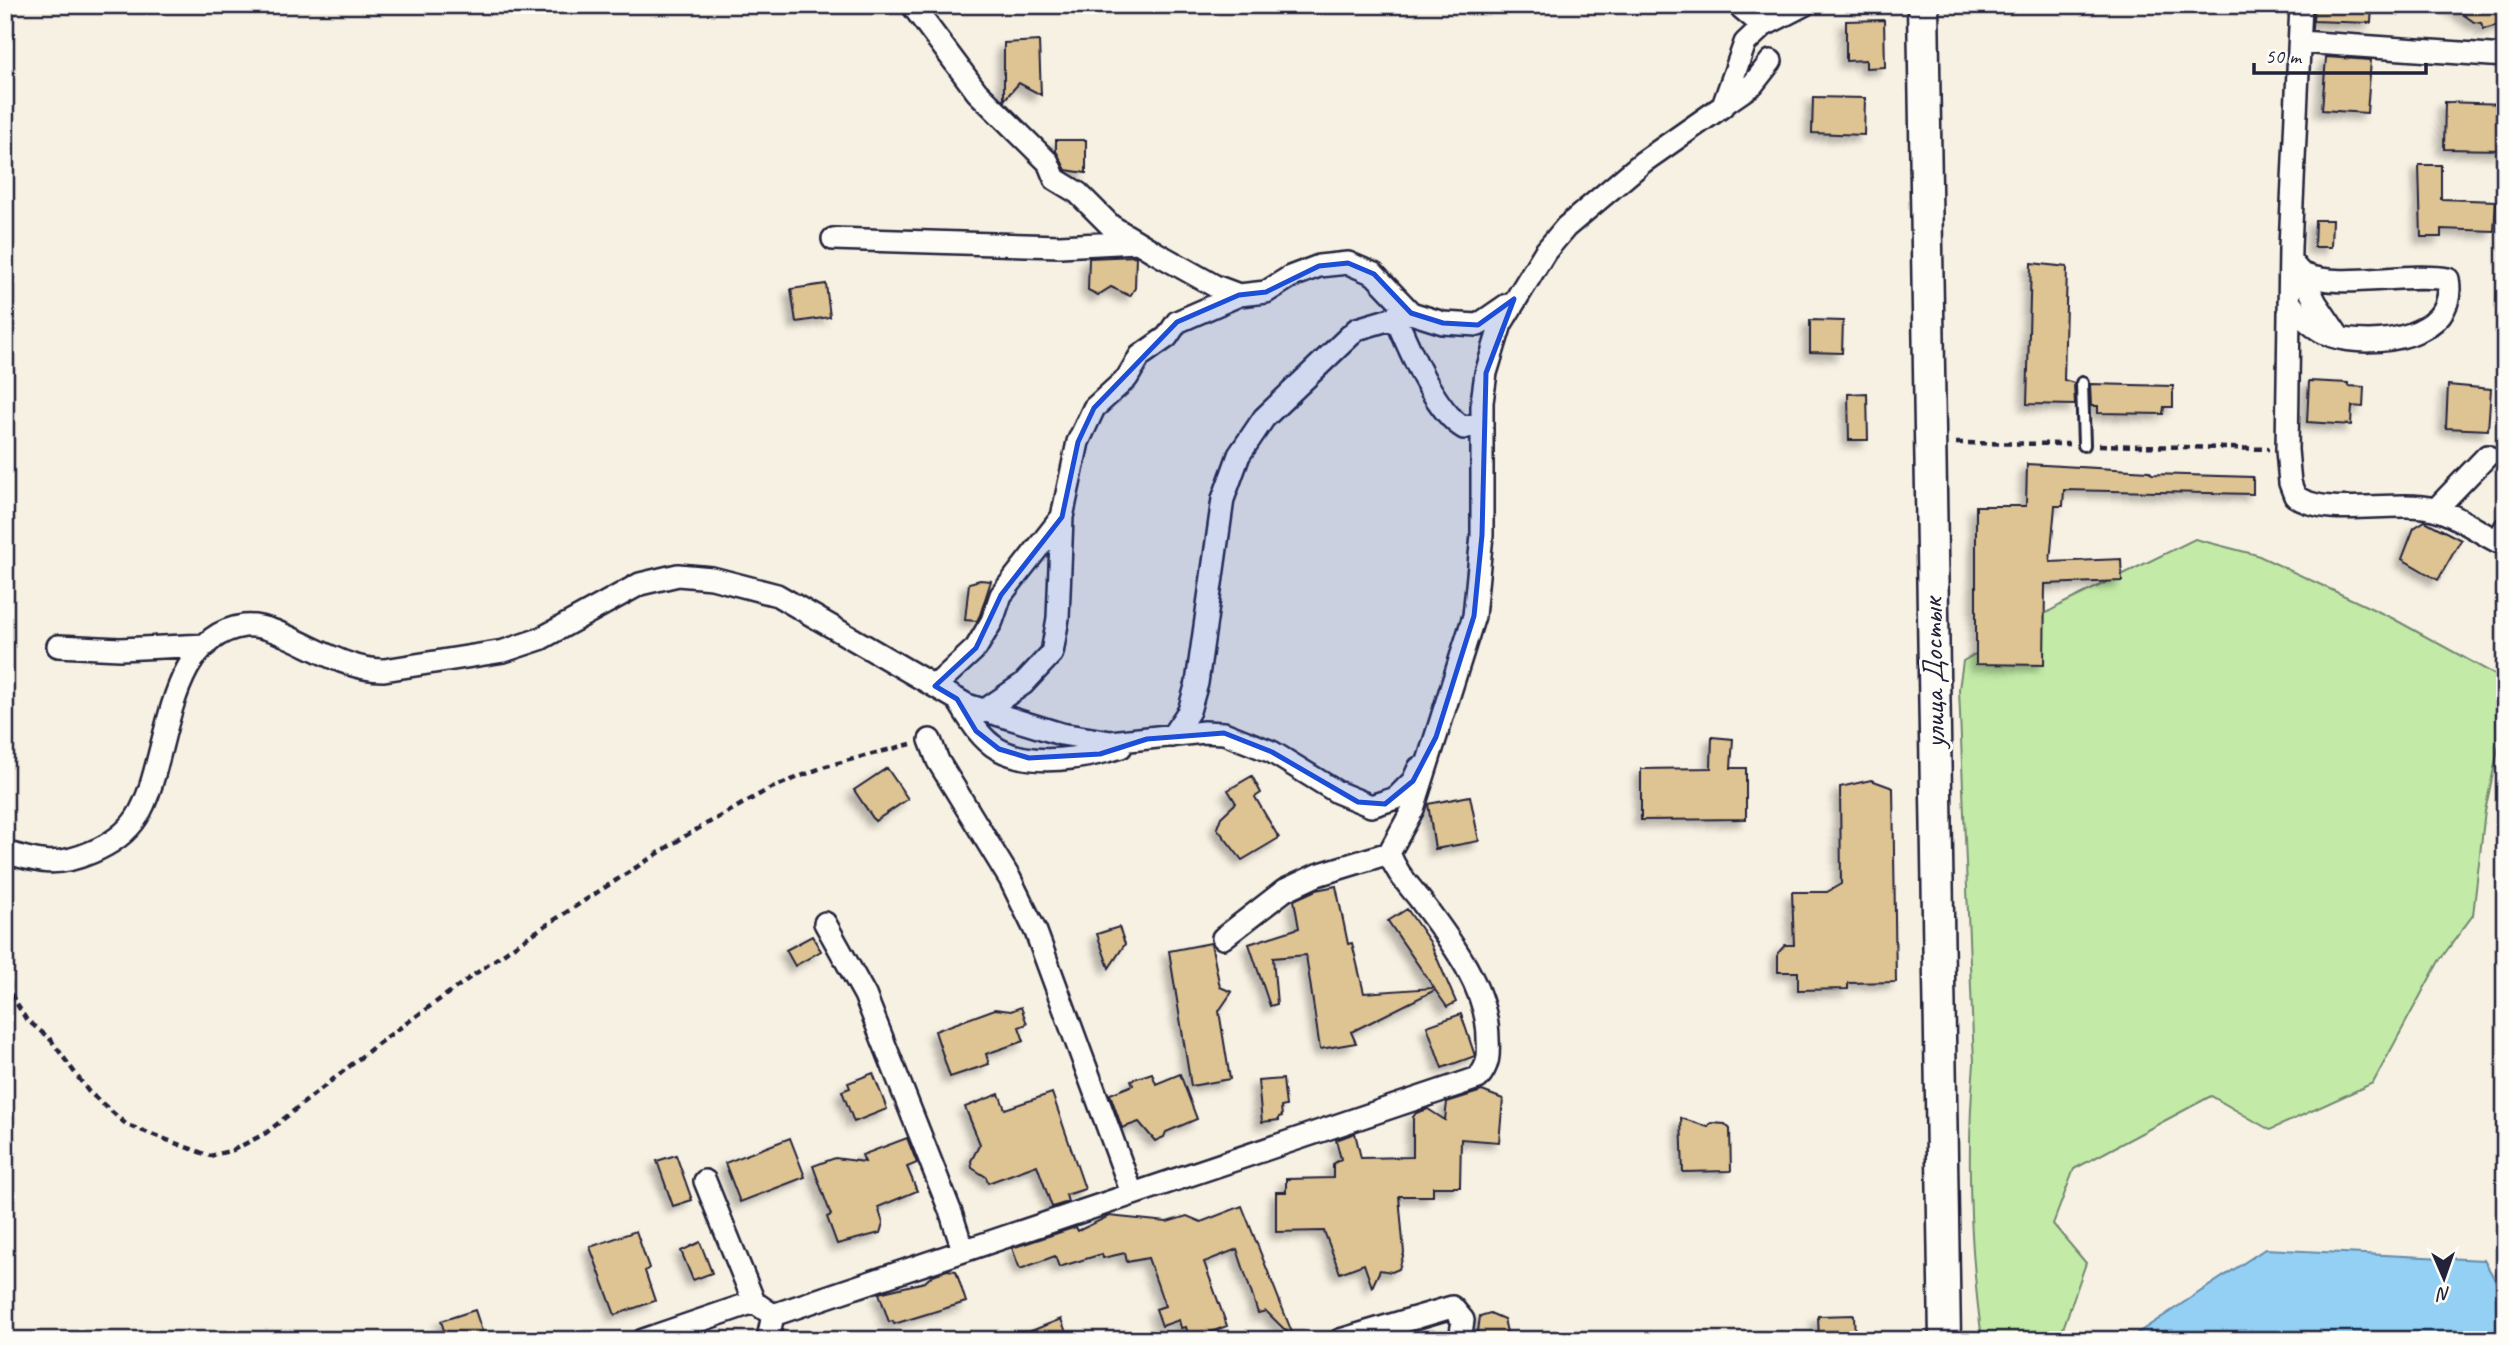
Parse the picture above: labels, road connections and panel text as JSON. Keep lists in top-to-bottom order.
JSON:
{
  "streets": {
    "main road": ["улица Достык"]
  },
  "scale_bar": "50 m",
  "north": "bottom"
}
